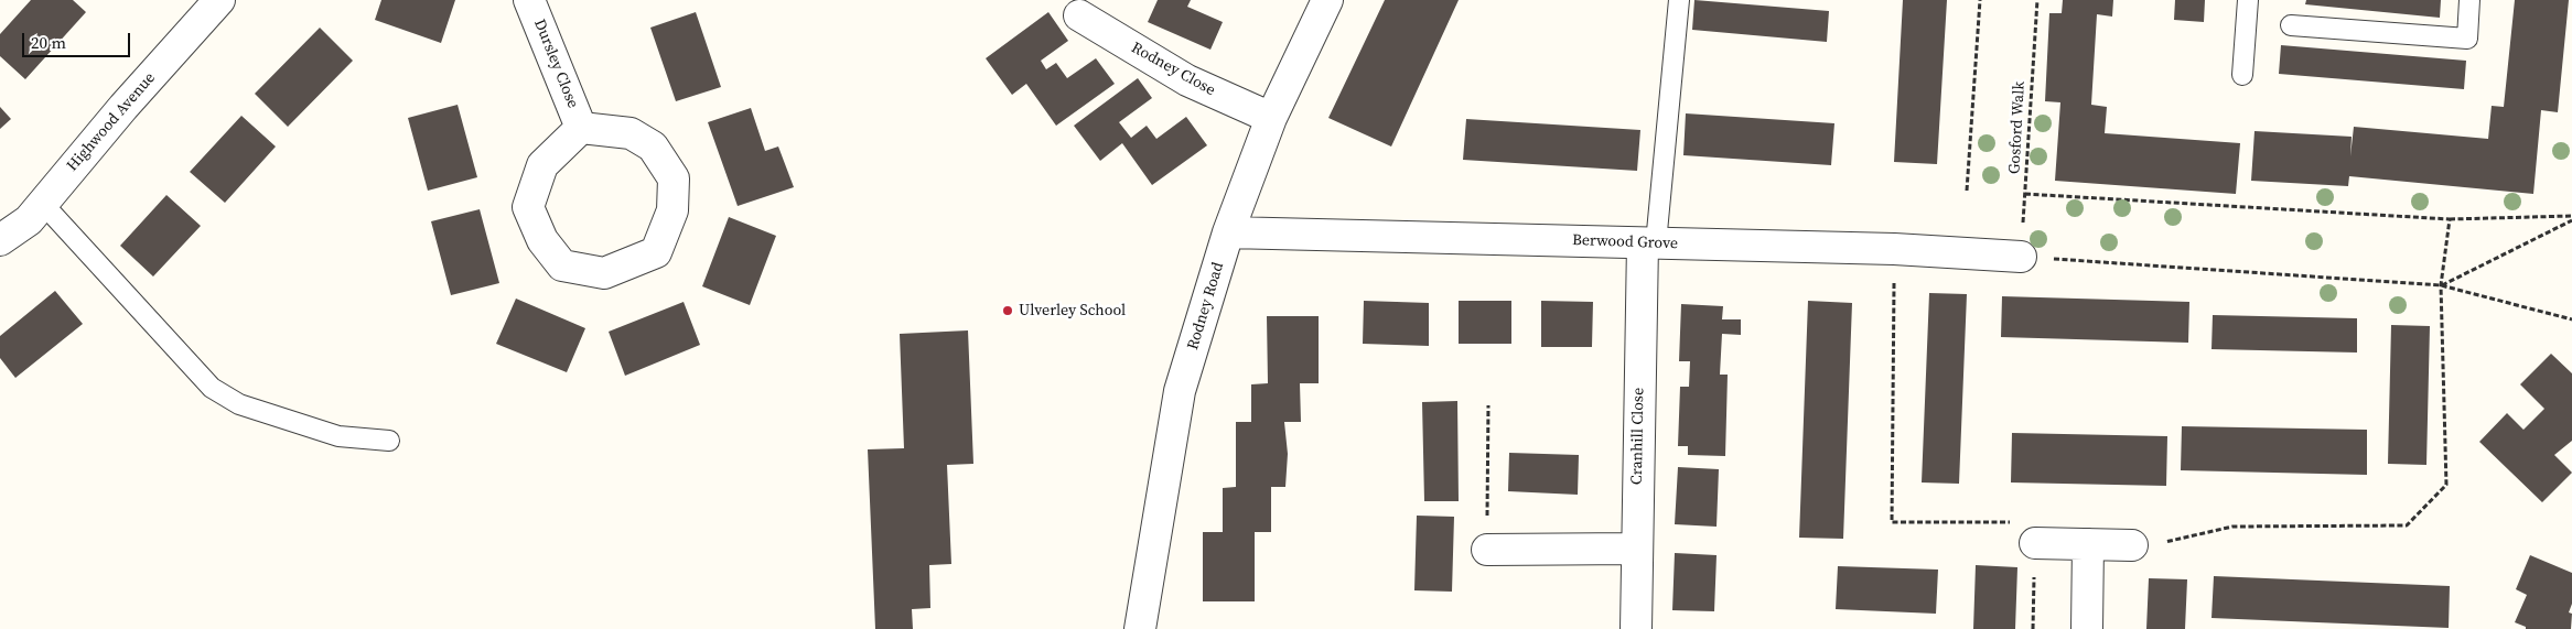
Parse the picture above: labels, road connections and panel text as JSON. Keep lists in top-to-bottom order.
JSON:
{
  "streets": {
    "street": [
      "Dursley Close",
      "Rodney Close",
      "Highwood Avenue",
      "Berwood Grove",
      "Rodney Road",
      "Cranhill Close"
    ],
    "path": ["Gosford Walk"]
  },
  "crossings": [
    ["Rodney Close", "Rodney Road"],
    ["Gosford Walk", "Berwood Grove"],
    ["Berwood Grove", "Rodney Road"],
    ["Berwood Grove", "Cranhill Close"]
  ],
  "places": ["Ulverley School"],
  "scale_bar": "20 m"
}
